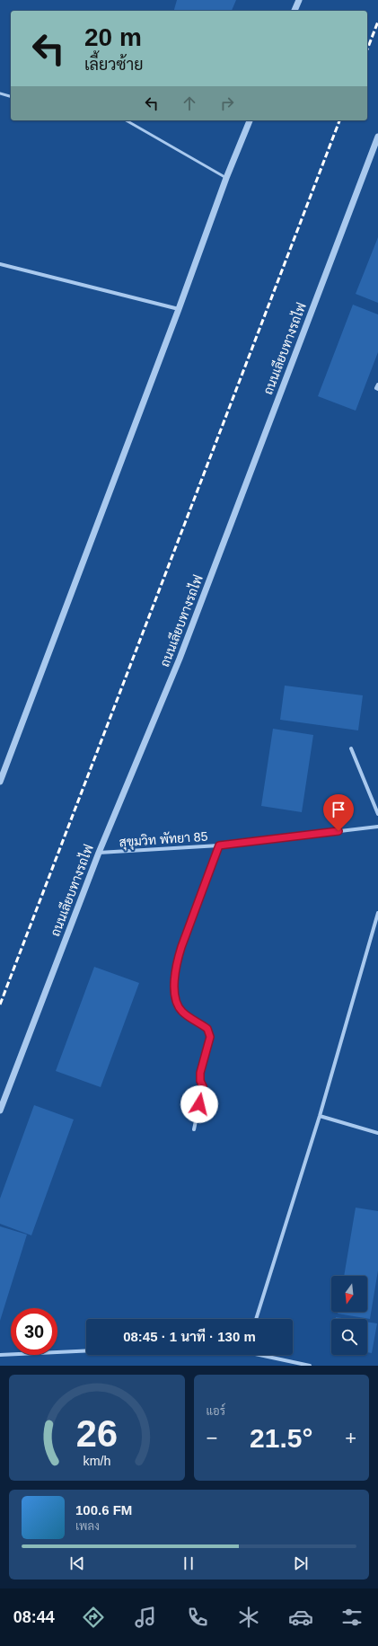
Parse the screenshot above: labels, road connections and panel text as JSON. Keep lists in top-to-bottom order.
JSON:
{
  "streets": {
    "street": ["ถนนเลียบทางรถไฟ", "สุขุมวิท พัทยา 85"]
  },
  "crossings": [
    ["ถนนเลียบทางรถไฟ", "สุขุมวิท พัทยา 85"]
  ],
  "north": "bottom",
  "page": {
    "turn": ["20 m", "เลี้ยวซ้าย"],
    "limit": "30",
    "trip": "08:45 · 1 นาที · 130 m",
    "tile": "แอร์",
    "heat": ["−", "21.5°", "+"],
    "song": ["100.6 FM", "เพลง"],
    "tabs": "08:44",
    "gauge": ["26", "km/h"]
  }
}
